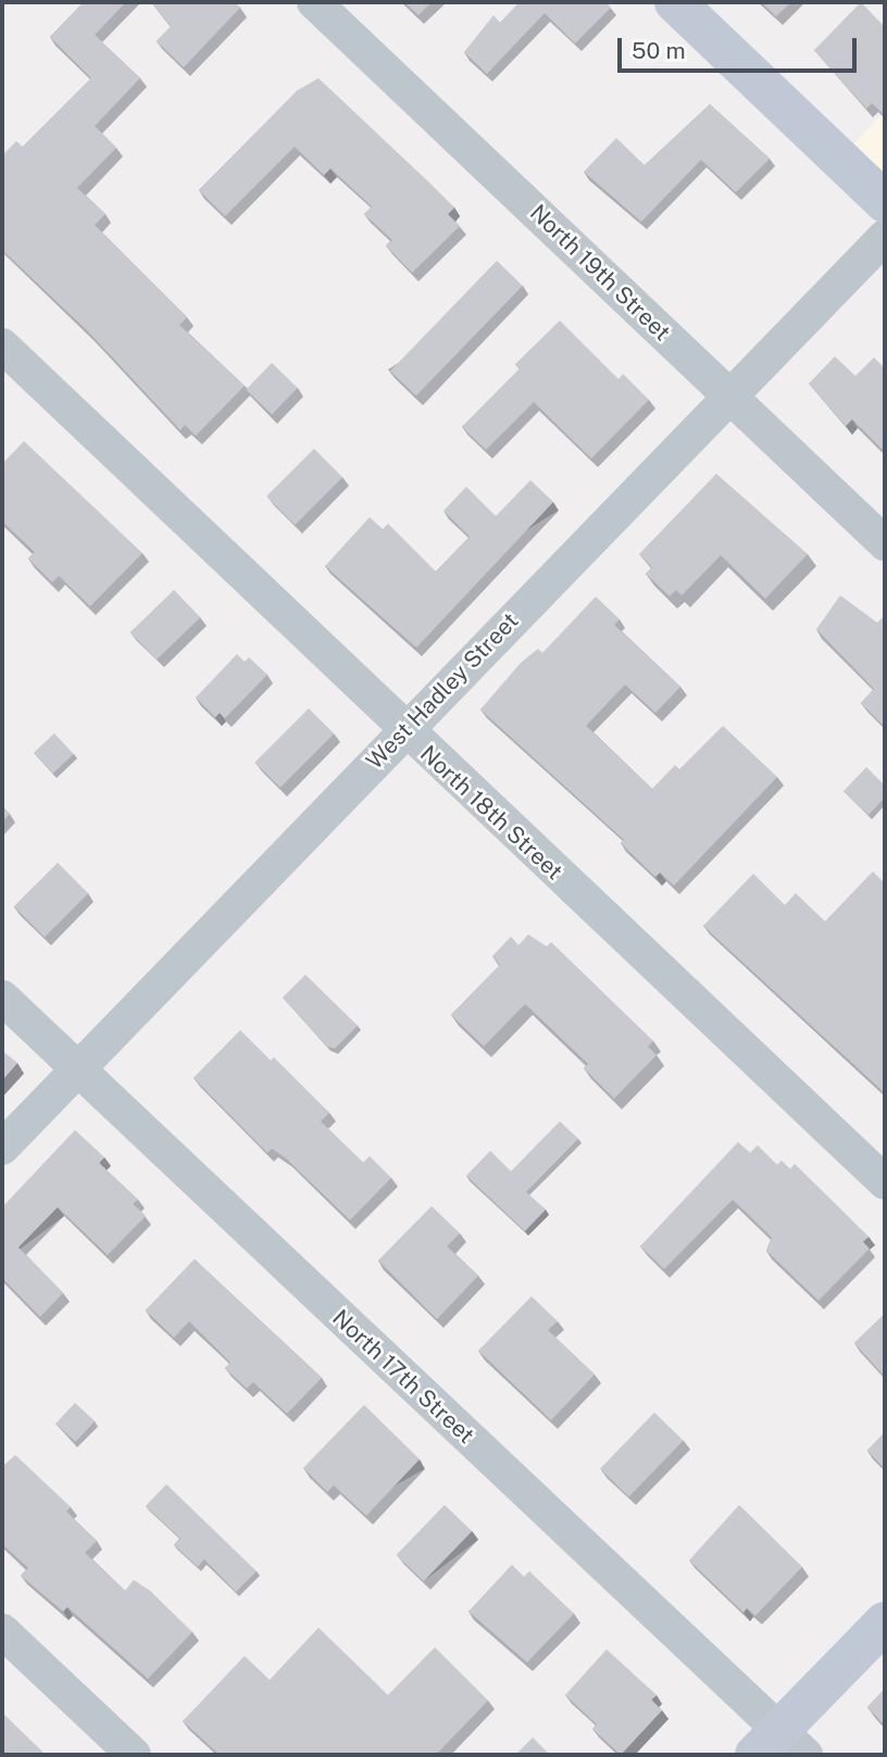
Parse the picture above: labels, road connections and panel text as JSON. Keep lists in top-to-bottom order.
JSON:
{
  "streets": {
    "street": [
      "North 19th Street",
      "West Hadley Street",
      "North 18th Street",
      "North 17th Street"
    ]
  },
  "crossings": [
    ["North 19th Street", "West Hadley Street"],
    ["West Hadley Street", "North 18th Street"],
    ["West Hadley Street", "North 17th Street"]
  ],
  "scale_bar": "50 m"
}
